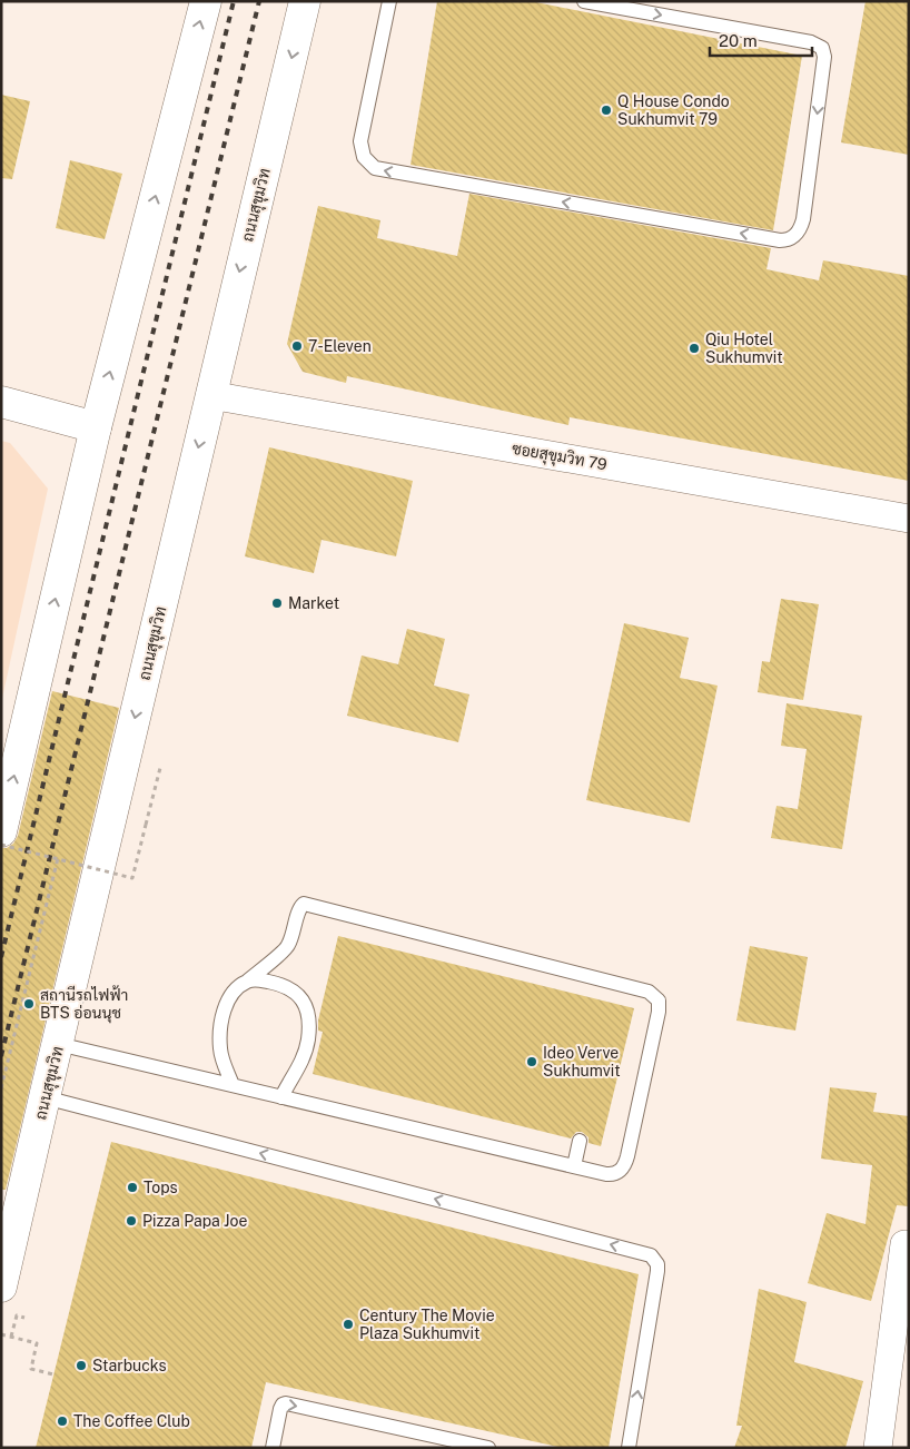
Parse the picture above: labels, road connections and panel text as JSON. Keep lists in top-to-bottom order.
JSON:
{
  "streets": {
    "main road": ["ถนนสุขุมวิท"],
    "street": ["ซอยสุขุมวิท 79"]
  },
  "crossings": [
    ["ถนนสุขุมวิท", "ซอยสุขุมวิท 79"]
  ],
  "places": [
    "Q House Condo Sukhumvit 79",
    "7-Eleven",
    "Qiu Hotel Sukhumvit",
    "Market",
    "สถานีรถไฟฟ้า BTS อ่อนนุช",
    "Ideo Verve Sukhumvit",
    "Tops",
    "Pizza Papa Joe",
    "Century The Movie Plaza Sukhumvit",
    "Starbucks",
    "The Coffee Club"
  ],
  "scale_bar": "20 m"
}
